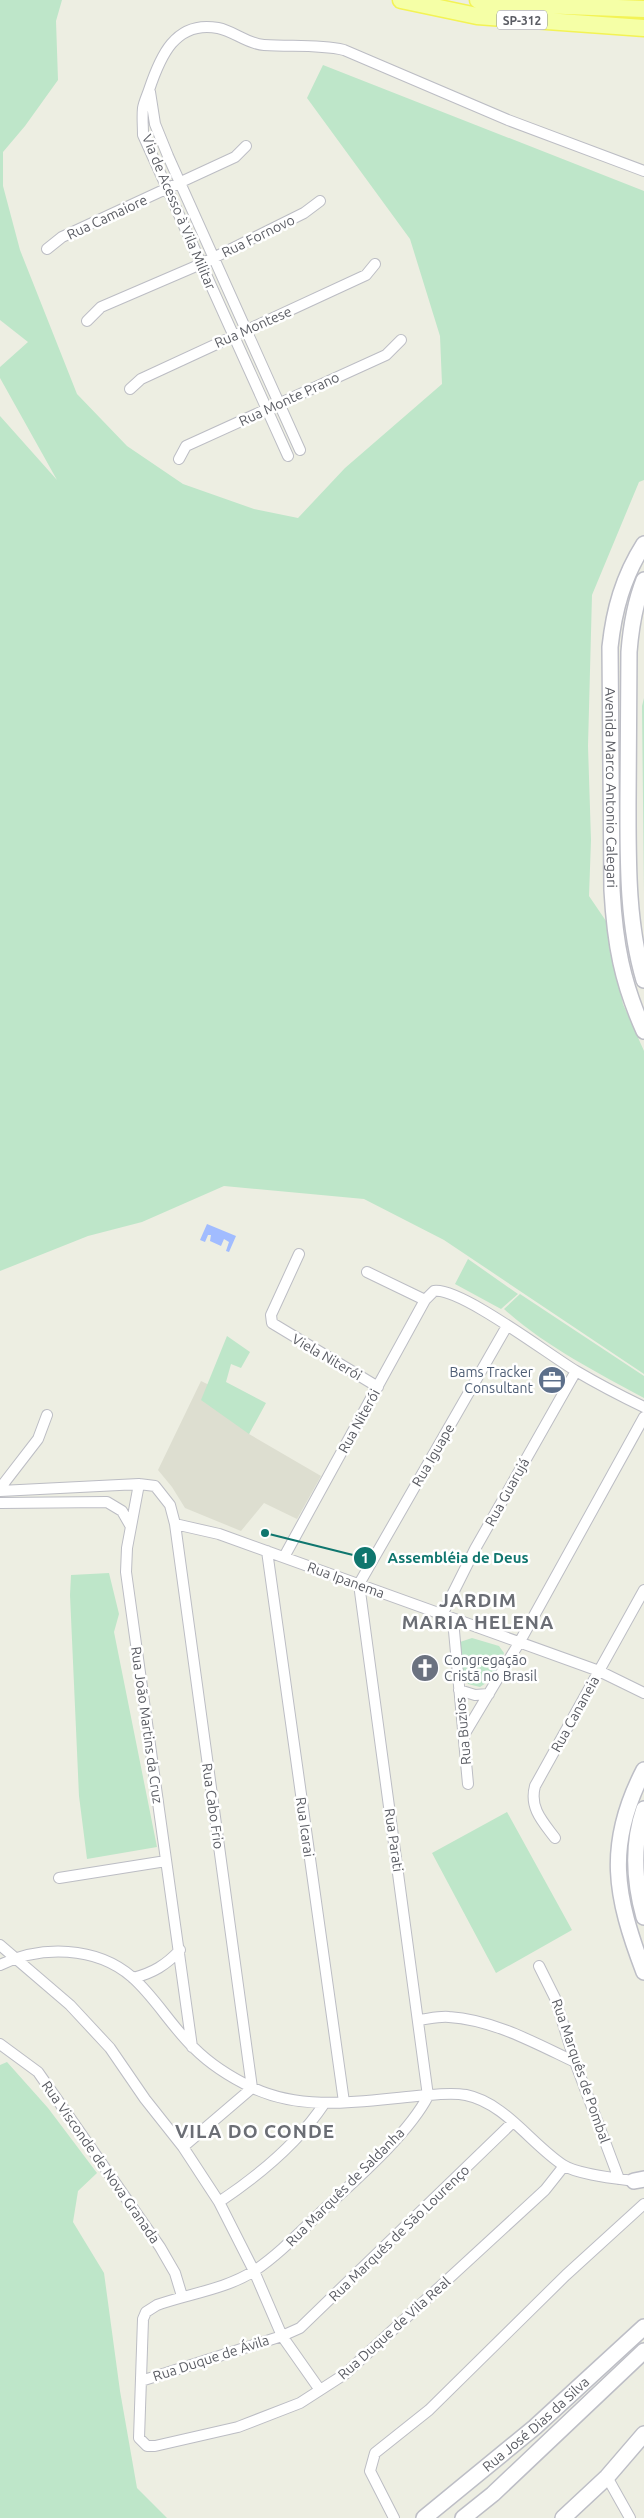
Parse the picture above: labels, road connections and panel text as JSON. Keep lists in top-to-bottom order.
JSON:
{
  "streets": {
    "main road": ["SP-312", "Avenida Marco Antonio Calegari", "Rua José Dias da Silva"],
    "street": [
      "Via de Acesso à Vila Militar",
      "Rua Camaiore",
      "Rua Fornovo",
      "Rua Montese",
      "Rua Monte Prano",
      "Viela Niterói",
      "Rua Niterói",
      "Rua Iguape",
      "Rua Guarujá",
      "Rua Ipanema",
      "Rua Cananeia",
      "Rua João Martins da Cruz",
      "Rua Buzios",
      "Rua Cabo Frio",
      "Rua Icarai",
      "Rua Parati",
      "Rua Marquês de Pombal",
      "Rua Visconde de Nova Granada",
      "Rua Marquês de Saldanha",
      "Rua Marquês de São Lourenço",
      "Rua Duque de Vila Real",
      "Rua Duque de Ávila"
    ]
  },
  "crossings": [
    ["Via de Acesso à Vila Militar", "Rua Camaiore"],
    ["Via de Acesso à Vila Militar", "Rua Fornovo"],
    ["Via de Acesso à Vila Militar", "Rua Montese"],
    ["Via de Acesso à Vila Militar", "Rua Monte Prano"],
    ["Viela Niterói", "Rua Niterói"],
    ["Rua Niterói", "Rua Iguape"],
    ["Rua Niterói", "Rua Ipanema"],
    ["Rua Iguape", "Rua Ipanema"],
    ["Rua Iguape", "Rua Parati"],
    ["Rua Guarujá", "Rua Ipanema"],
    ["Rua Ipanema", "Rua Cananeia"],
    ["Rua Ipanema", "Rua Buzios"],
    ["Rua Ipanema", "Rua Cabo Frio"],
    ["Rua Ipanema", "Rua Icarai"],
    ["Rua Ipanema", "Rua Parati"],
    ["Rua Parati", "Rua Marquês de Saldanha"],
    ["Rua Visconde de Nova Granada", "Rua Duque de Vila Real"],
    ["Rua Marquês de Saldanha", "Rua Duque de Vila Real"],
    ["Rua Marquês de São Lourenço", "Rua Duque de Ávila"],
    ["Rua Duque de Vila Real", "Rua Duque de Ávila"]
  ],
  "districts": ["JARDIM MARIA HELENA", "VILA DO CONDE"],
  "places": {
    "office": ["Bams Tracker Consultant"],
    "other": ["Assembléia de Deus"],
    "church": ["Congregação Cristã no Brasil"]
  }
}
